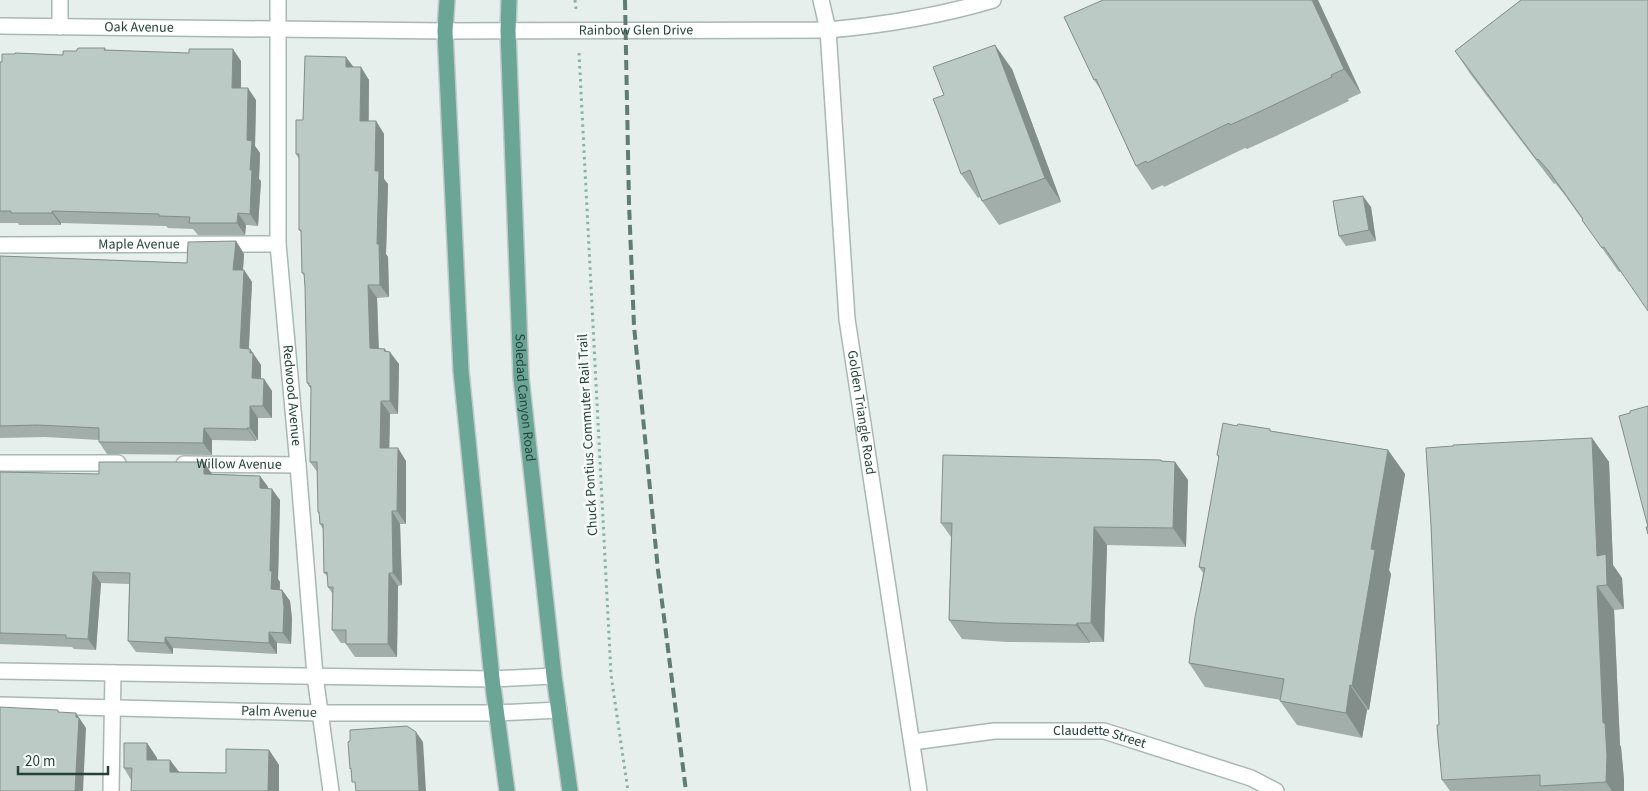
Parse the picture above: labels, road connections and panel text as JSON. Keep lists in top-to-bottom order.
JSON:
{
  "streets": {
    "main road": ["Soledad Canyon Road"],
    "street": [
      "Oak Avenue",
      "Rainbow Glen Drive",
      "Maple Avenue",
      "Redwood Avenue",
      "Golden Triangle Road",
      "Willow Avenue",
      "Palm Avenue",
      "Claudette Street"
    ],
    "path": ["Chuck Pontius Commuter Rail Trail"]
  },
  "crossings": [
    ["Oak Avenue", "Rainbow Glen Drive"],
    ["Oak Avenue", "Redwood Avenue"],
    ["Rainbow Glen Drive", "Redwood Avenue"],
    ["Rainbow Glen Drive", "Soledad Canyon Road"],
    ["Rainbow Glen Drive", "Golden Triangle Road"],
    ["Maple Avenue", "Redwood Avenue"],
    ["Redwood Avenue", "Willow Avenue"],
    ["Redwood Avenue", "Palm Avenue"],
    ["Soledad Canyon Road", "Palm Avenue"],
    ["Golden Triangle Road", "Claudette Street"]
  ],
  "scale_bar": "20 m"
}
